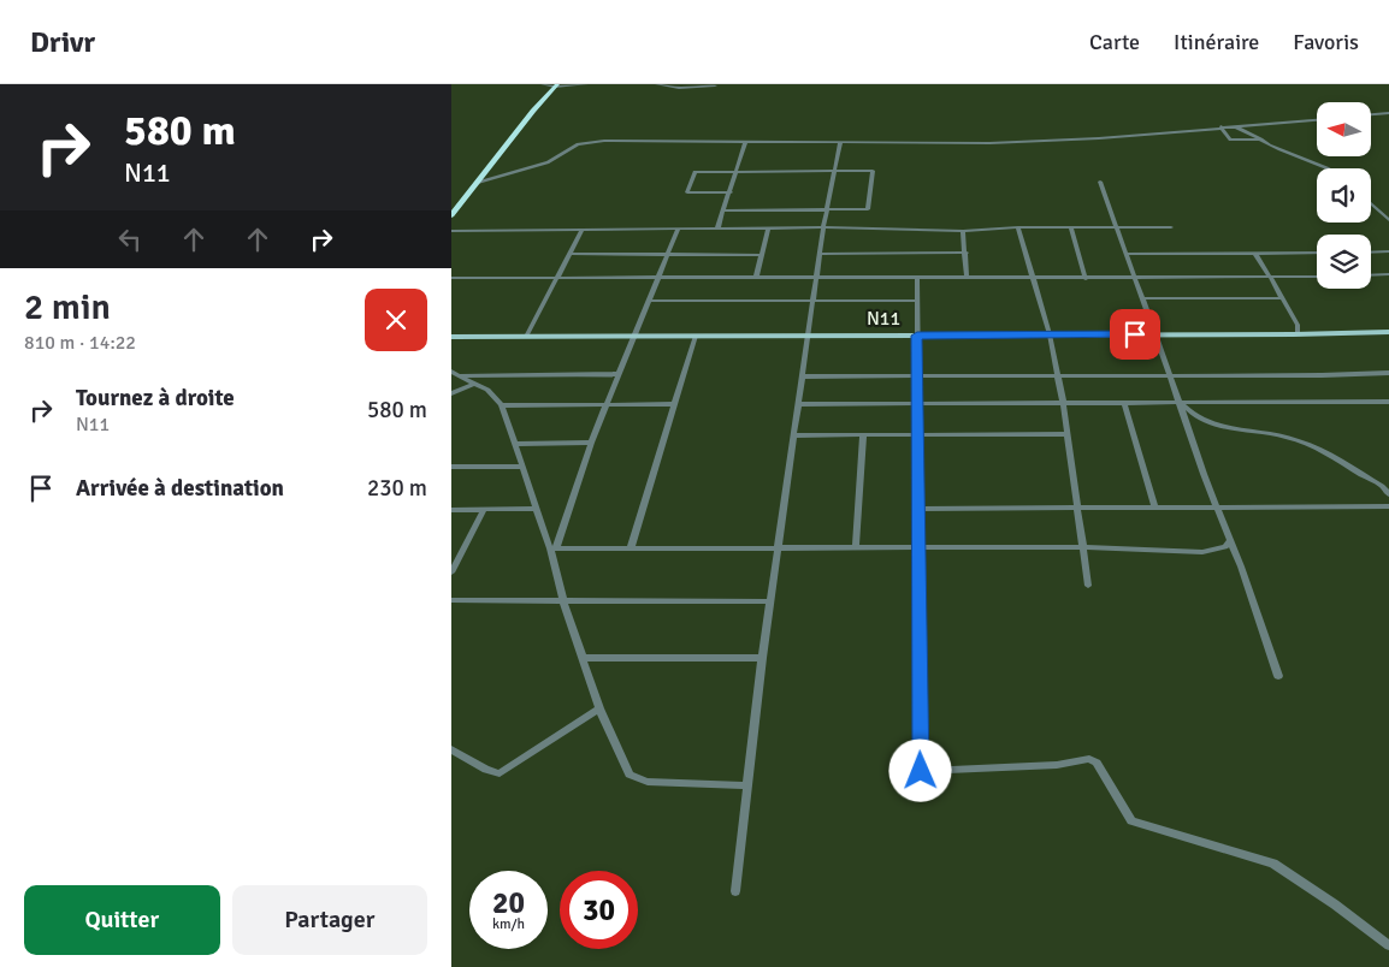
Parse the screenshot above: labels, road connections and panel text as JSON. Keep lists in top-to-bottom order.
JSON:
{
  "streets": {
    "main road": ["N11"]
  },
  "north": "left",
  "page": {
    "header": "Drivr",
    "nav": ["Carte", "Itinéraire", "Favoris"],
    "turn": ["580 m", "N11"],
    "heading": ["2 min", "810 m · 14:22"],
    "list": [
      {
        "name": "Tournez à droite",
        "note": "N11",
        "value": "580 m"
      },
      {
        "name": "Arrivée à destination",
        "value": "230 m"
      }
    ],
    "speed": "20 km/h",
    "limit": "30",
    "buttons": ["Quitter", "Partager"]
  }
}
